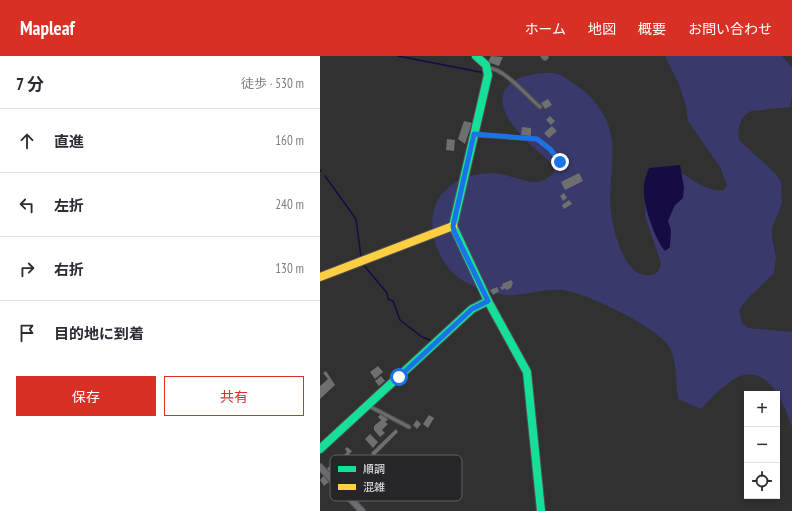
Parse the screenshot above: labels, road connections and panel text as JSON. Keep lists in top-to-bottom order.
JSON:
{
  "legend": ["順調", "混雑"],
  "page": {
    "header": "Mapleaf",
    "nav": [
      "ホーム",
      "地図",
      "概要",
      "お問い合わせ"
    ],
    "heading": ["7 分", "徒歩 · 530 m"],
    "list": [
      ["直進", "160 m"],
      ["左折", "240 m"],
      ["右折", "130 m"],
      "目的地に到着"
    ],
    "buttons": ["保存", "共有"],
    "map_buttons": ["+", "−"]
  }
}
